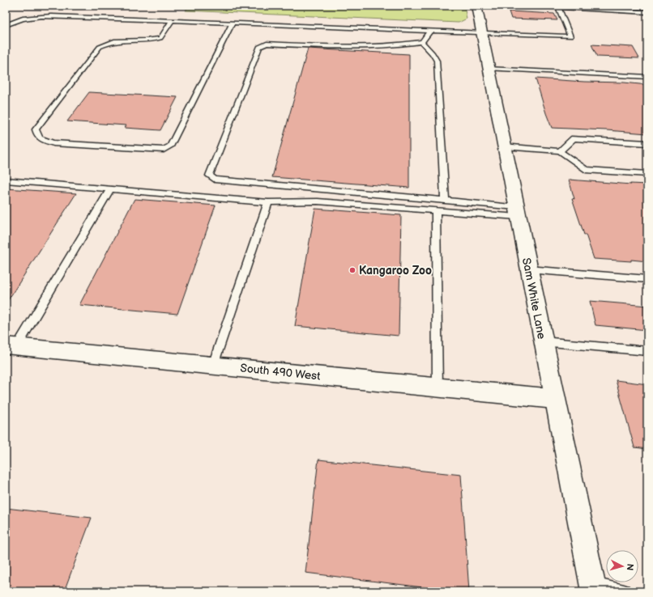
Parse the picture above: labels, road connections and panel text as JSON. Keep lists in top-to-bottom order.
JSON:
{
  "streets": {
    "street": ["Sam White Lane", "South 490 West"]
  },
  "crossings": [
    ["Sam White Lane", "South 490 West"]
  ],
  "places": ["Kangaroo Zoo"],
  "north": "right"
}
